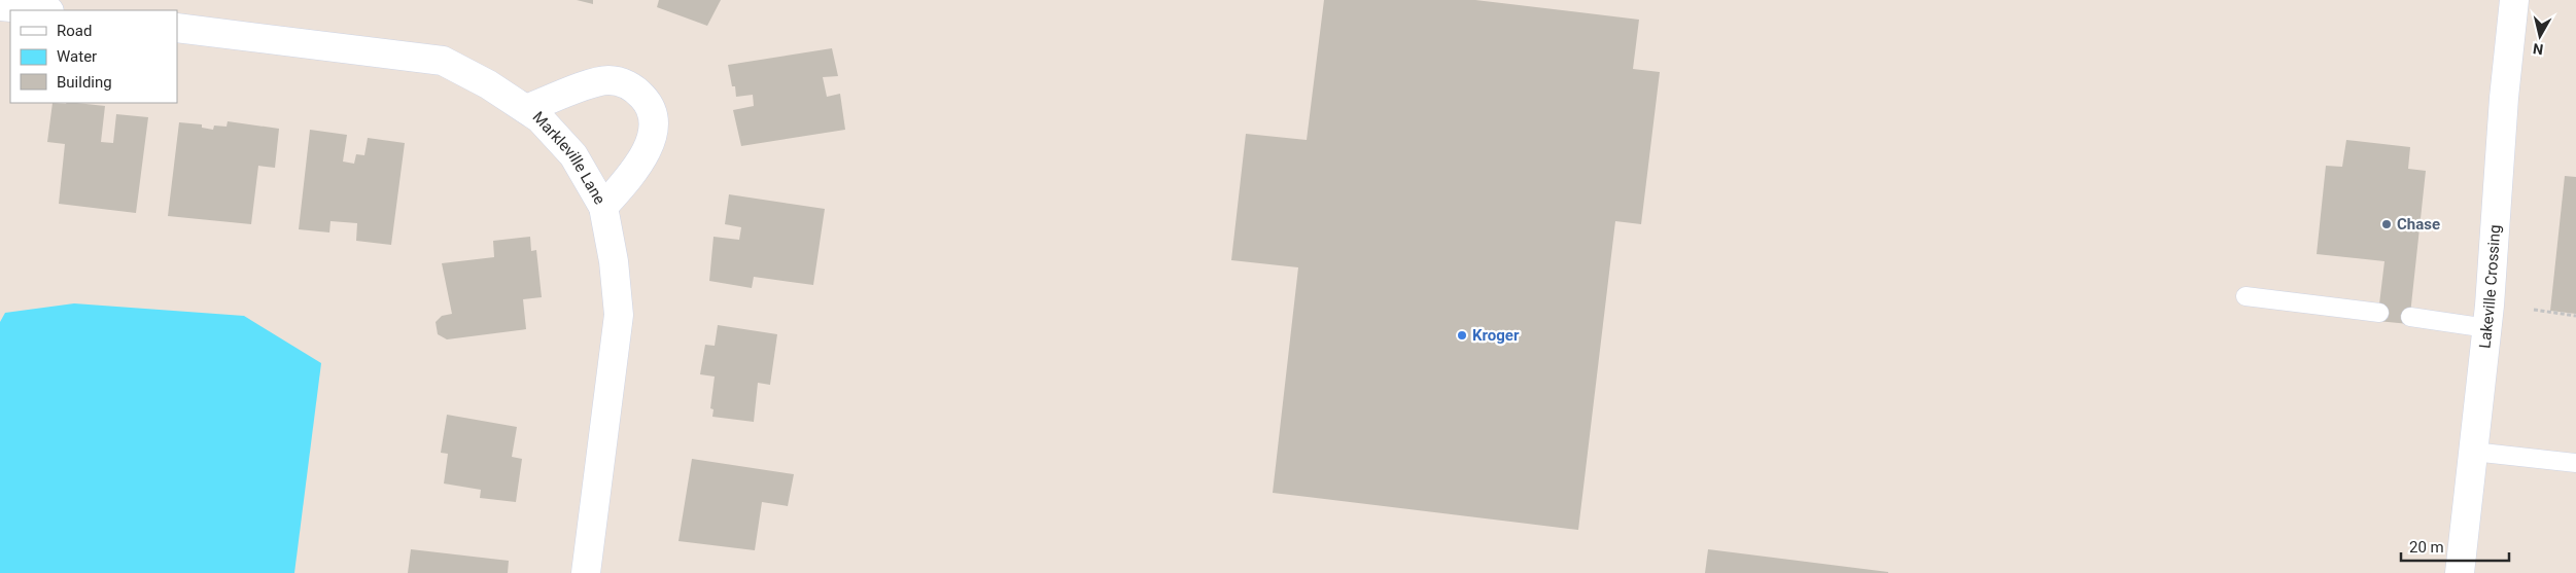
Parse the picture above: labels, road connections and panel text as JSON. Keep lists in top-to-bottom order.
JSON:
{
  "streets": {
    "street": ["Markleville Lane", "Lakeville Crossing"]
  },
  "places": ["Chase", "Kroger"],
  "legend": ["Road", "Water", "Building"],
  "scale_bar": "20 m",
  "north": "bottom"
}
